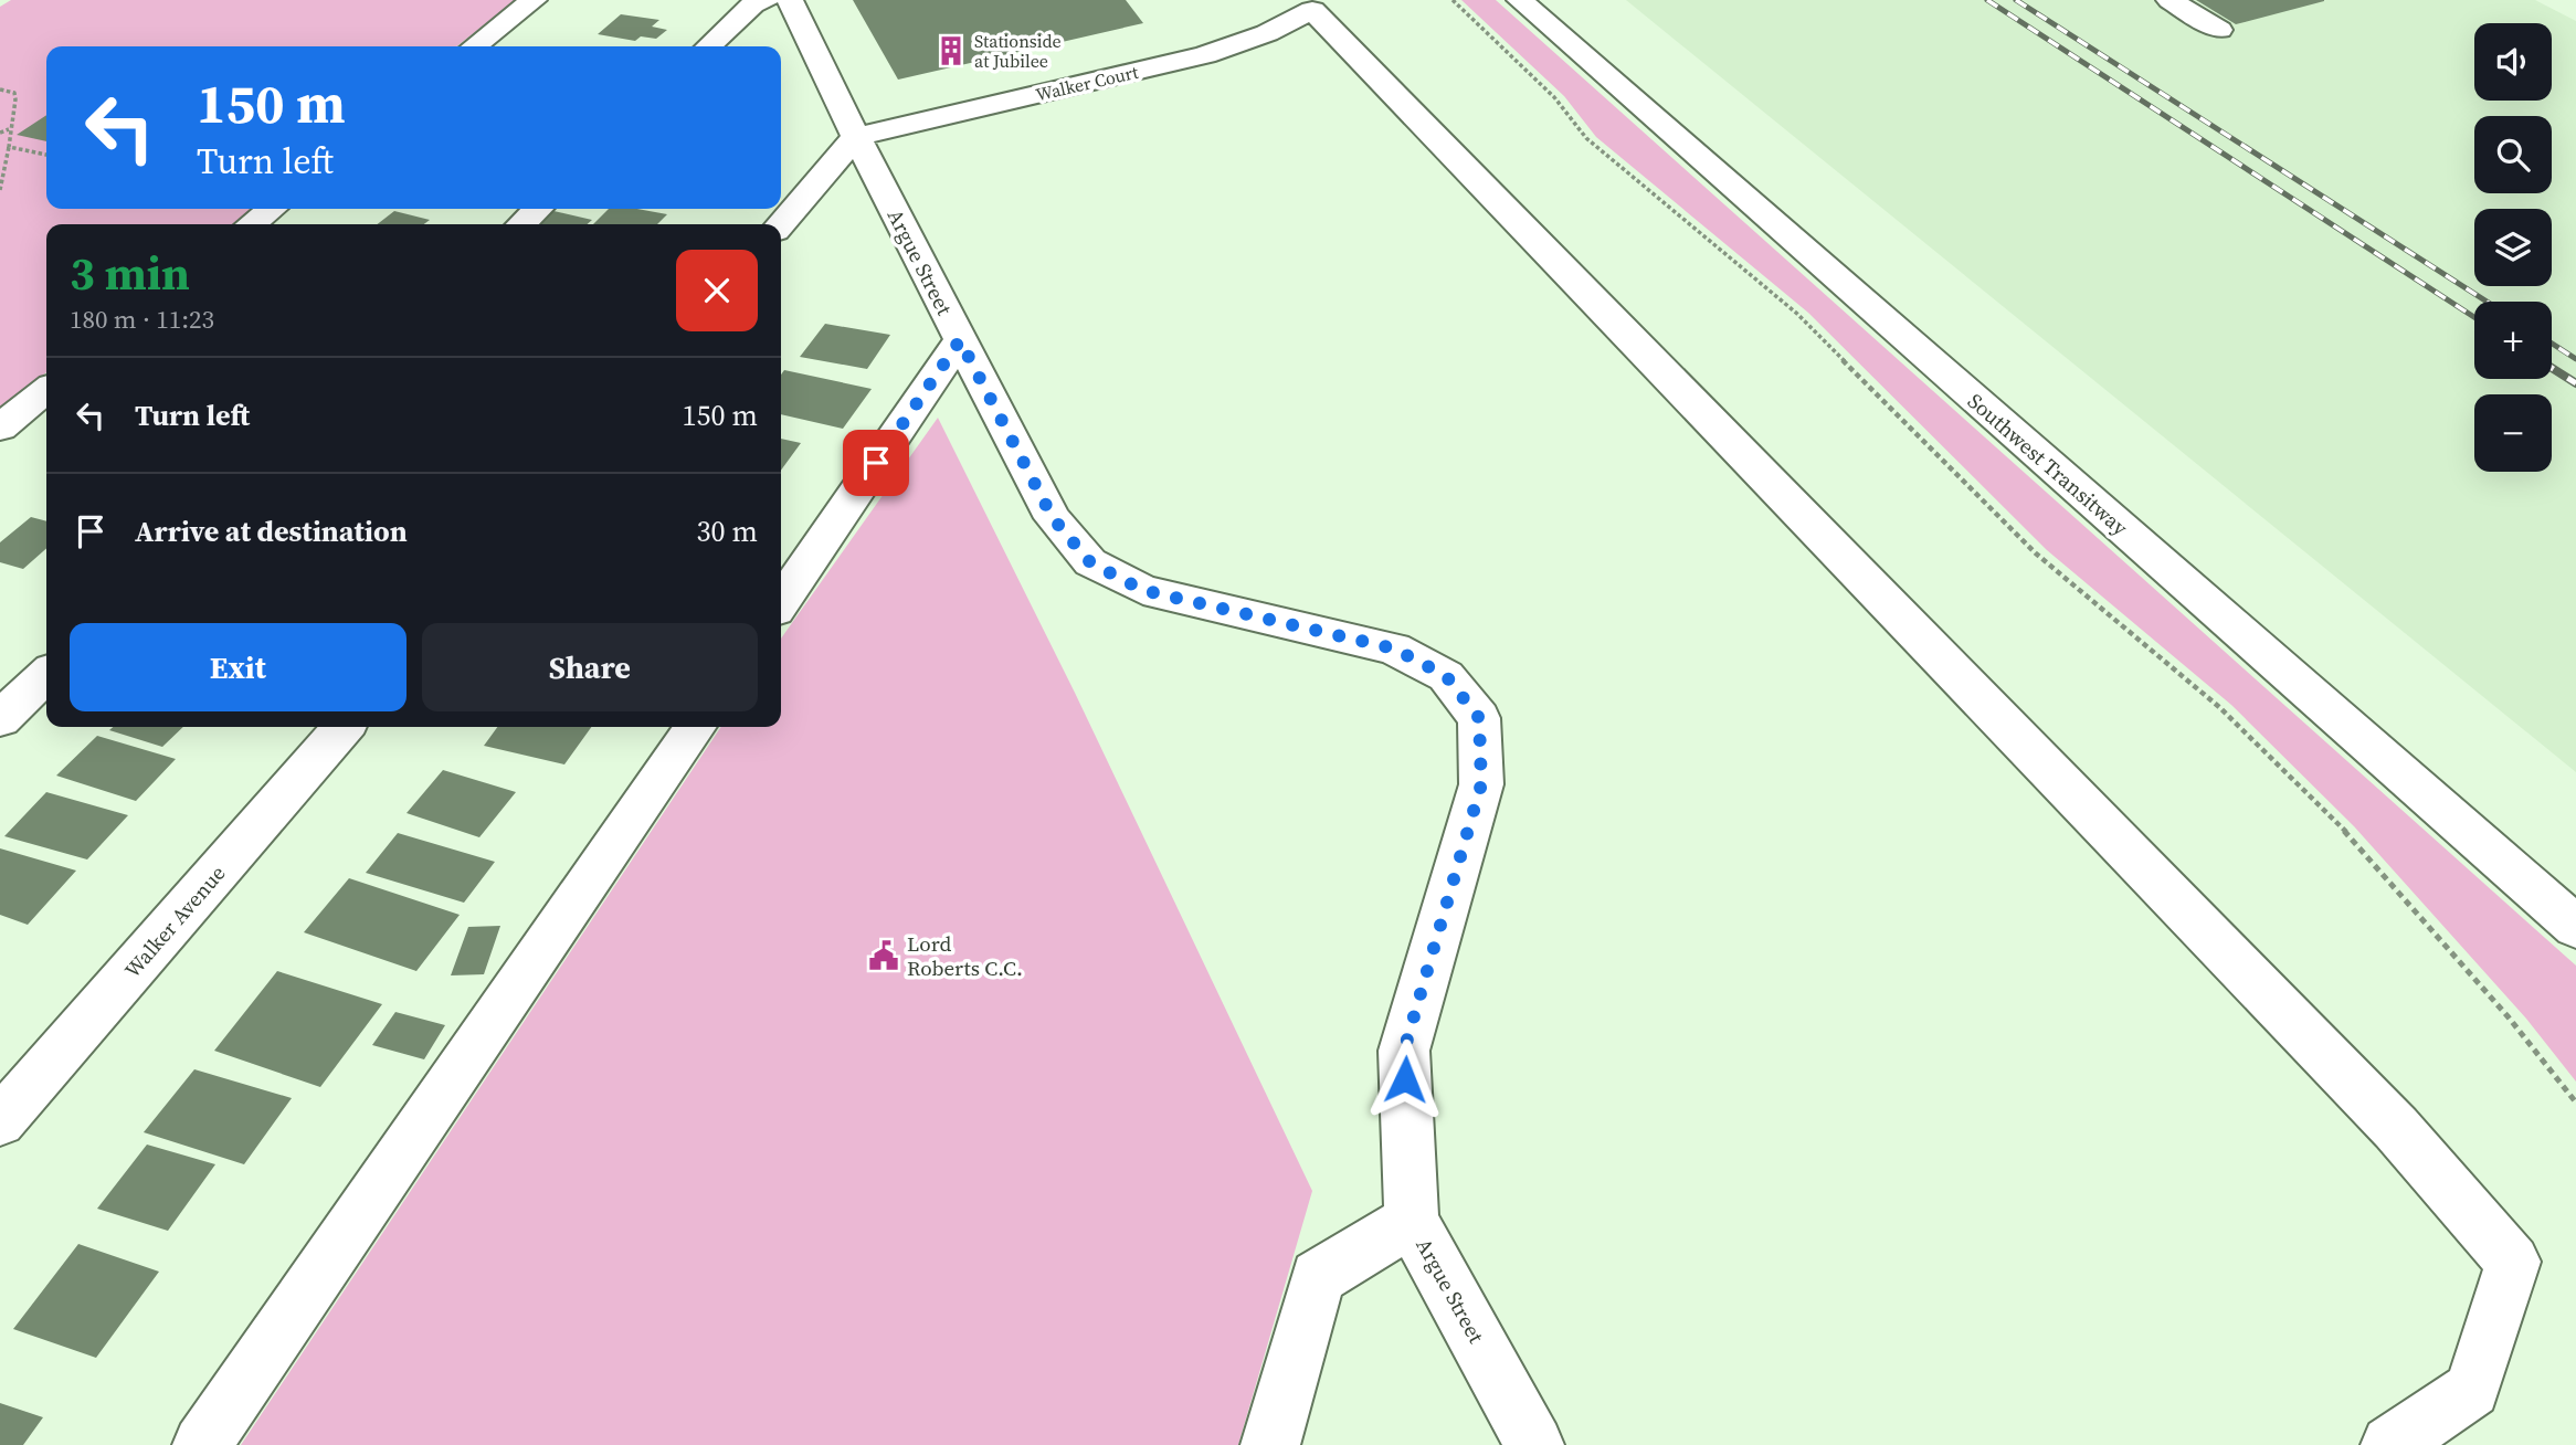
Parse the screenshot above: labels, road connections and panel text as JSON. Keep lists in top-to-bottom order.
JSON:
{
  "streets": {
    "street": [
      "Walker Court",
      "Argue Street",
      "Southwest Transitway",
      "Walker Avenue"
    ]
  },
  "crossings": [
    ["Walker Court", "Argue Street"]
  ],
  "places": {
    "building": ["Stationside at Jubilee"],
    "public building": ["Lord Roberts C.C."]
  },
  "page": {
    "map_buttons": ["+", "−"],
    "turn": ["150 m", "Turn left"],
    "heading": ["3 min", "180 m · 11:23"],
    "list": [
      {
        "name": "Turn left",
        "value": "150 m"
      },
      {
        "name": "Arrive at destination",
        "value": "30 m"
      }
    ],
    "buttons": ["Exit", "Share"]
  }
}
